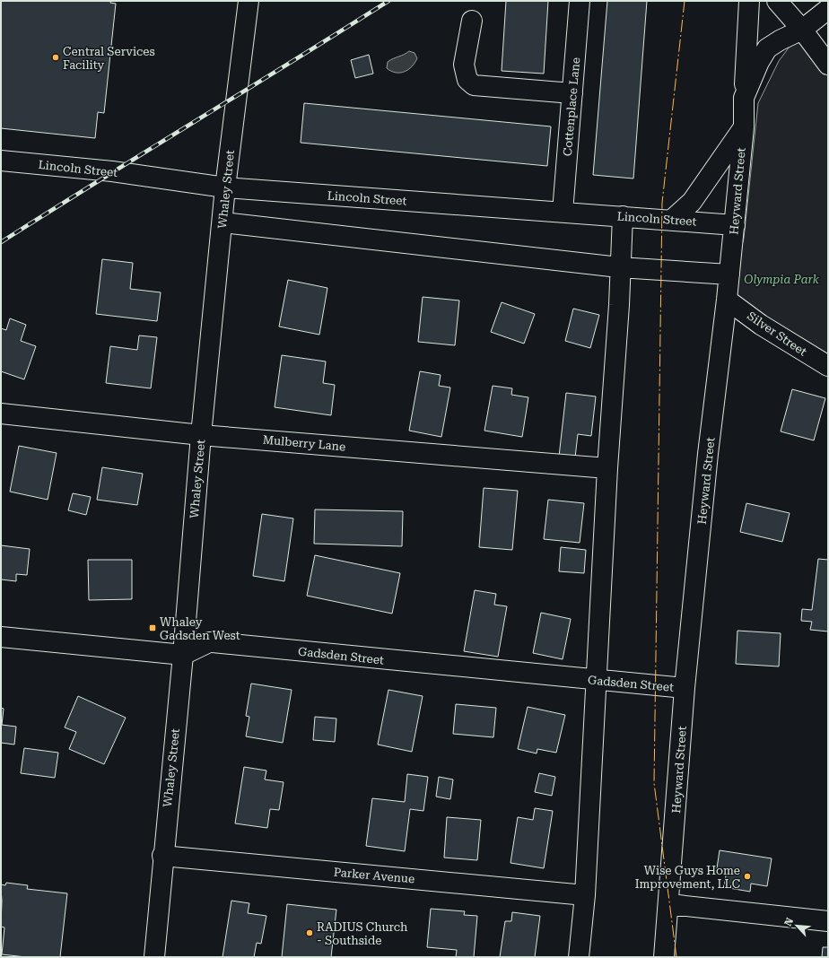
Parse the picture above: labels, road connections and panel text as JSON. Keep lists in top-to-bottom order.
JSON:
{
  "streets": {
    "street": [
      "Cottenplace Lane",
      "Lincoln Street",
      "Whaley Street",
      "Heyward Street",
      "Silver Street",
      "Mulberry Lane",
      "Gadsden Street",
      "Parker Avenue"
    ]
  },
  "crossings": [
    ["Cottenplace Lane", "Lincoln Street"],
    ["Lincoln Street", "Whaley Street"],
    ["Lincoln Street", "Heyward Street"],
    ["Whaley Street", "Mulberry Lane"],
    ["Whaley Street", "Gadsden Street"],
    ["Whaley Street", "Parker Avenue"],
    ["Heyward Street", "Silver Street"],
    ["Heyward Street", "Gadsden Street"]
  ],
  "parks": ["Olympia Park"],
  "places": {
    "other": ["Central Services Facility", "Wise Guys Home Improvement, LLC", "RADIUS Church - Southside"],
    "transit": ["Whaley Gadsden West"]
  },
  "north": "top left"
}
